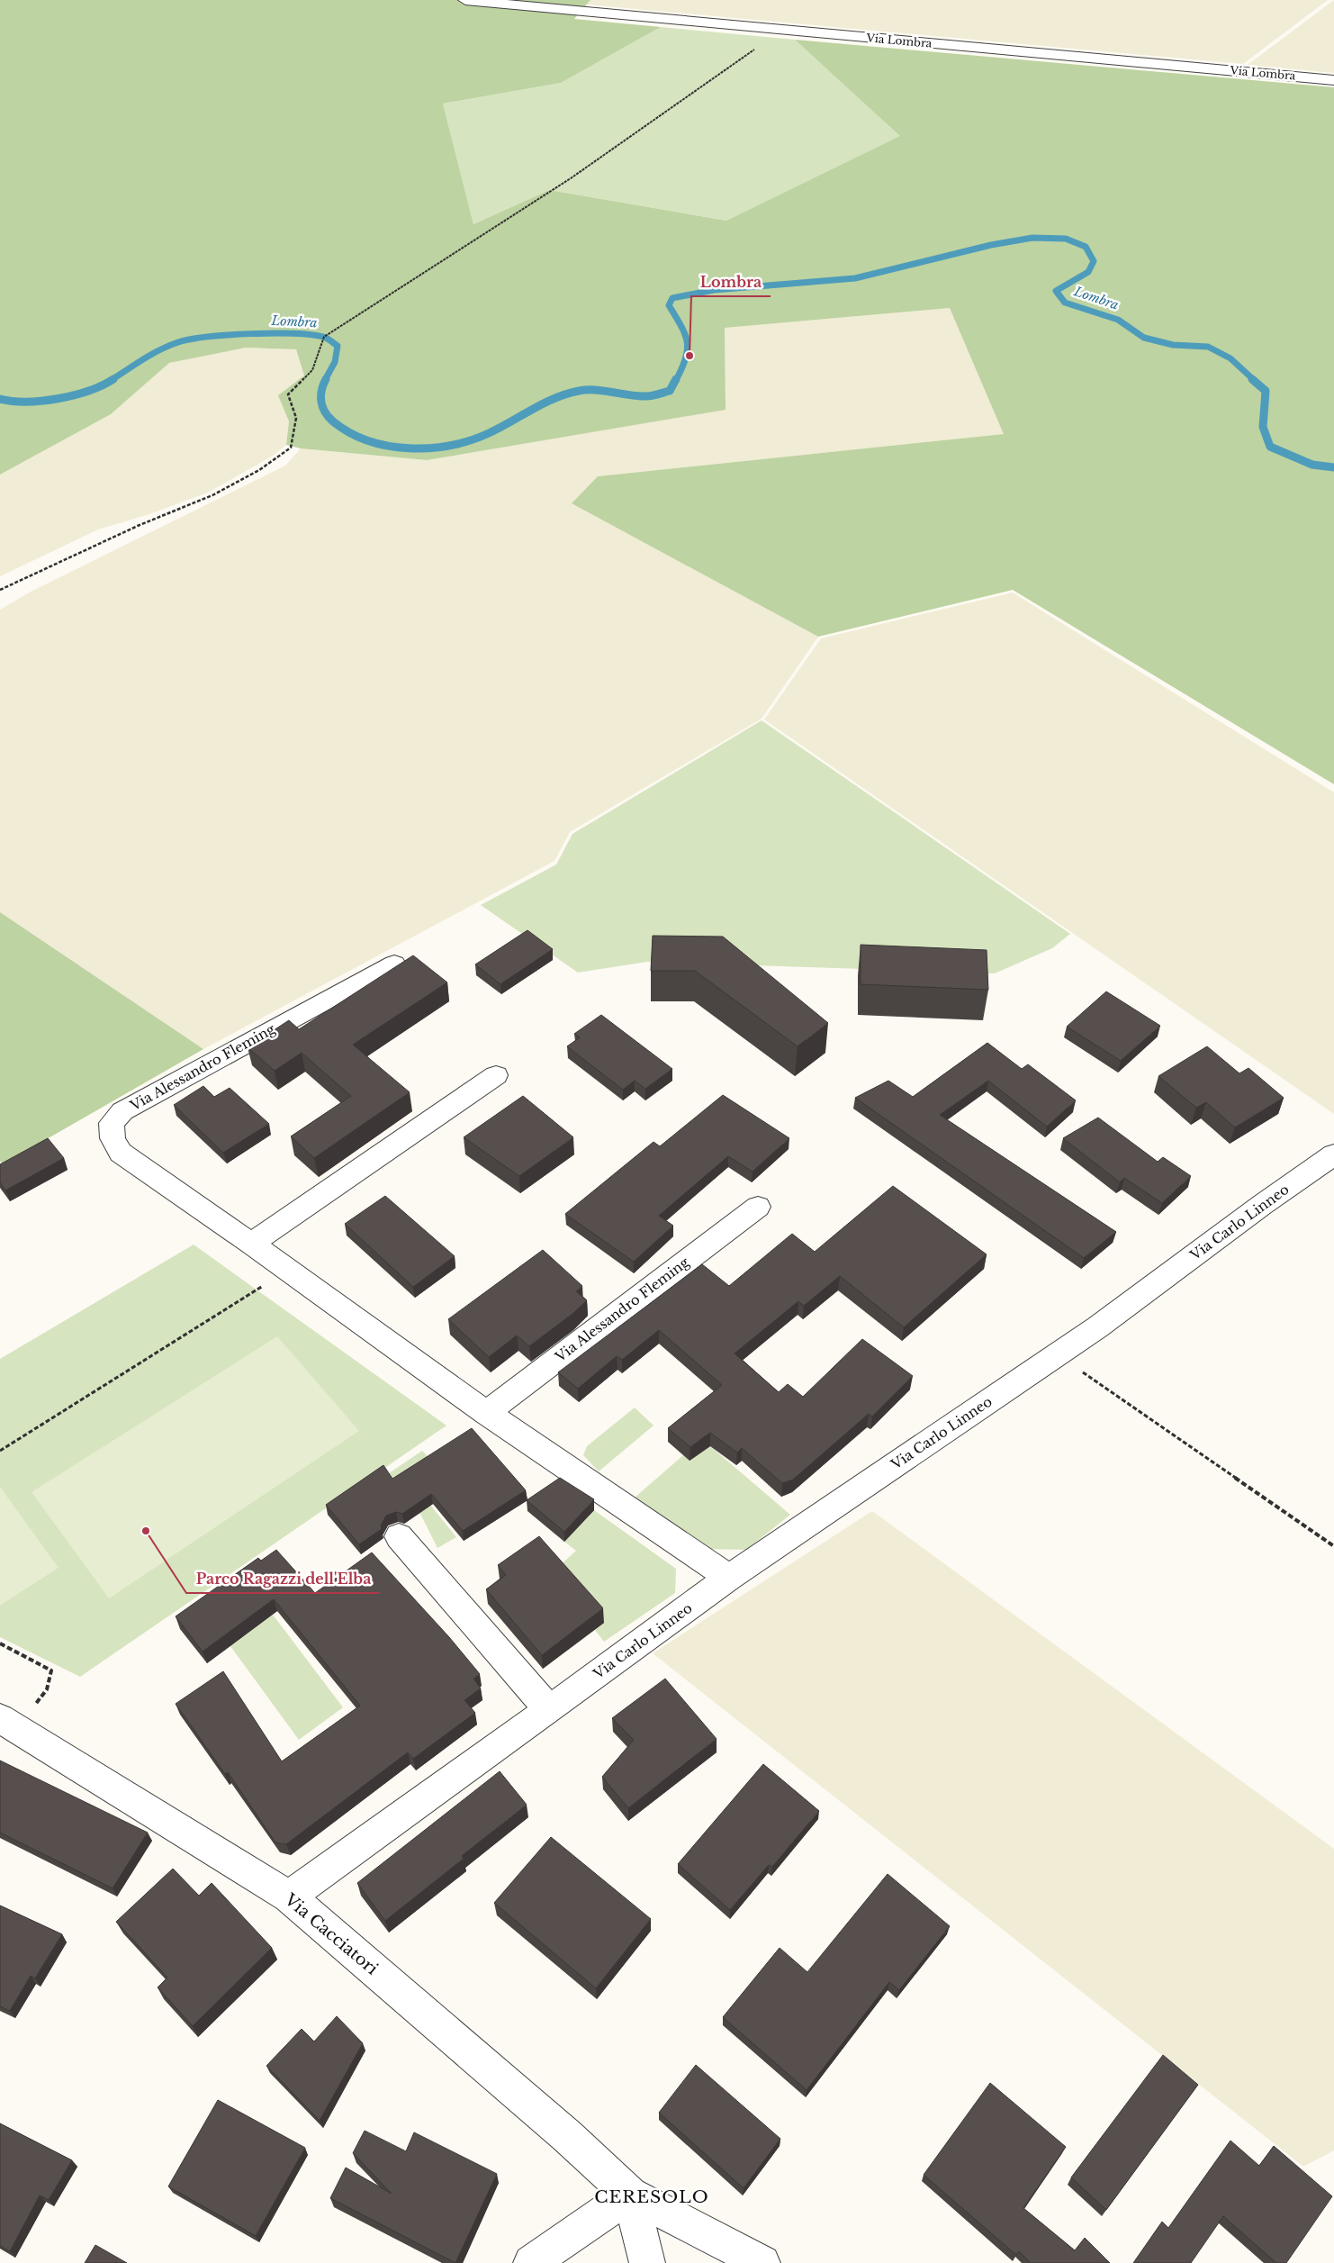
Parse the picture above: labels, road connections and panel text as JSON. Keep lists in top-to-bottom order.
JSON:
{
  "streets": {
    "street": [
      "Via Lombra",
      "Via Alessandro Fleming",
      "Via Carlo Linneo",
      "Via Cacciatori"
    ]
  },
  "crossings": [
    ["Via Alessandro Fleming", "Via Carlo Linneo"],
    ["Via Carlo Linneo", "Via Cacciatori"]
  ],
  "districts": ["CERESOLO"],
  "water": ["Lombra"],
  "places": ["Lombra", "Parco Ragazzi dell'Elba"]
}
